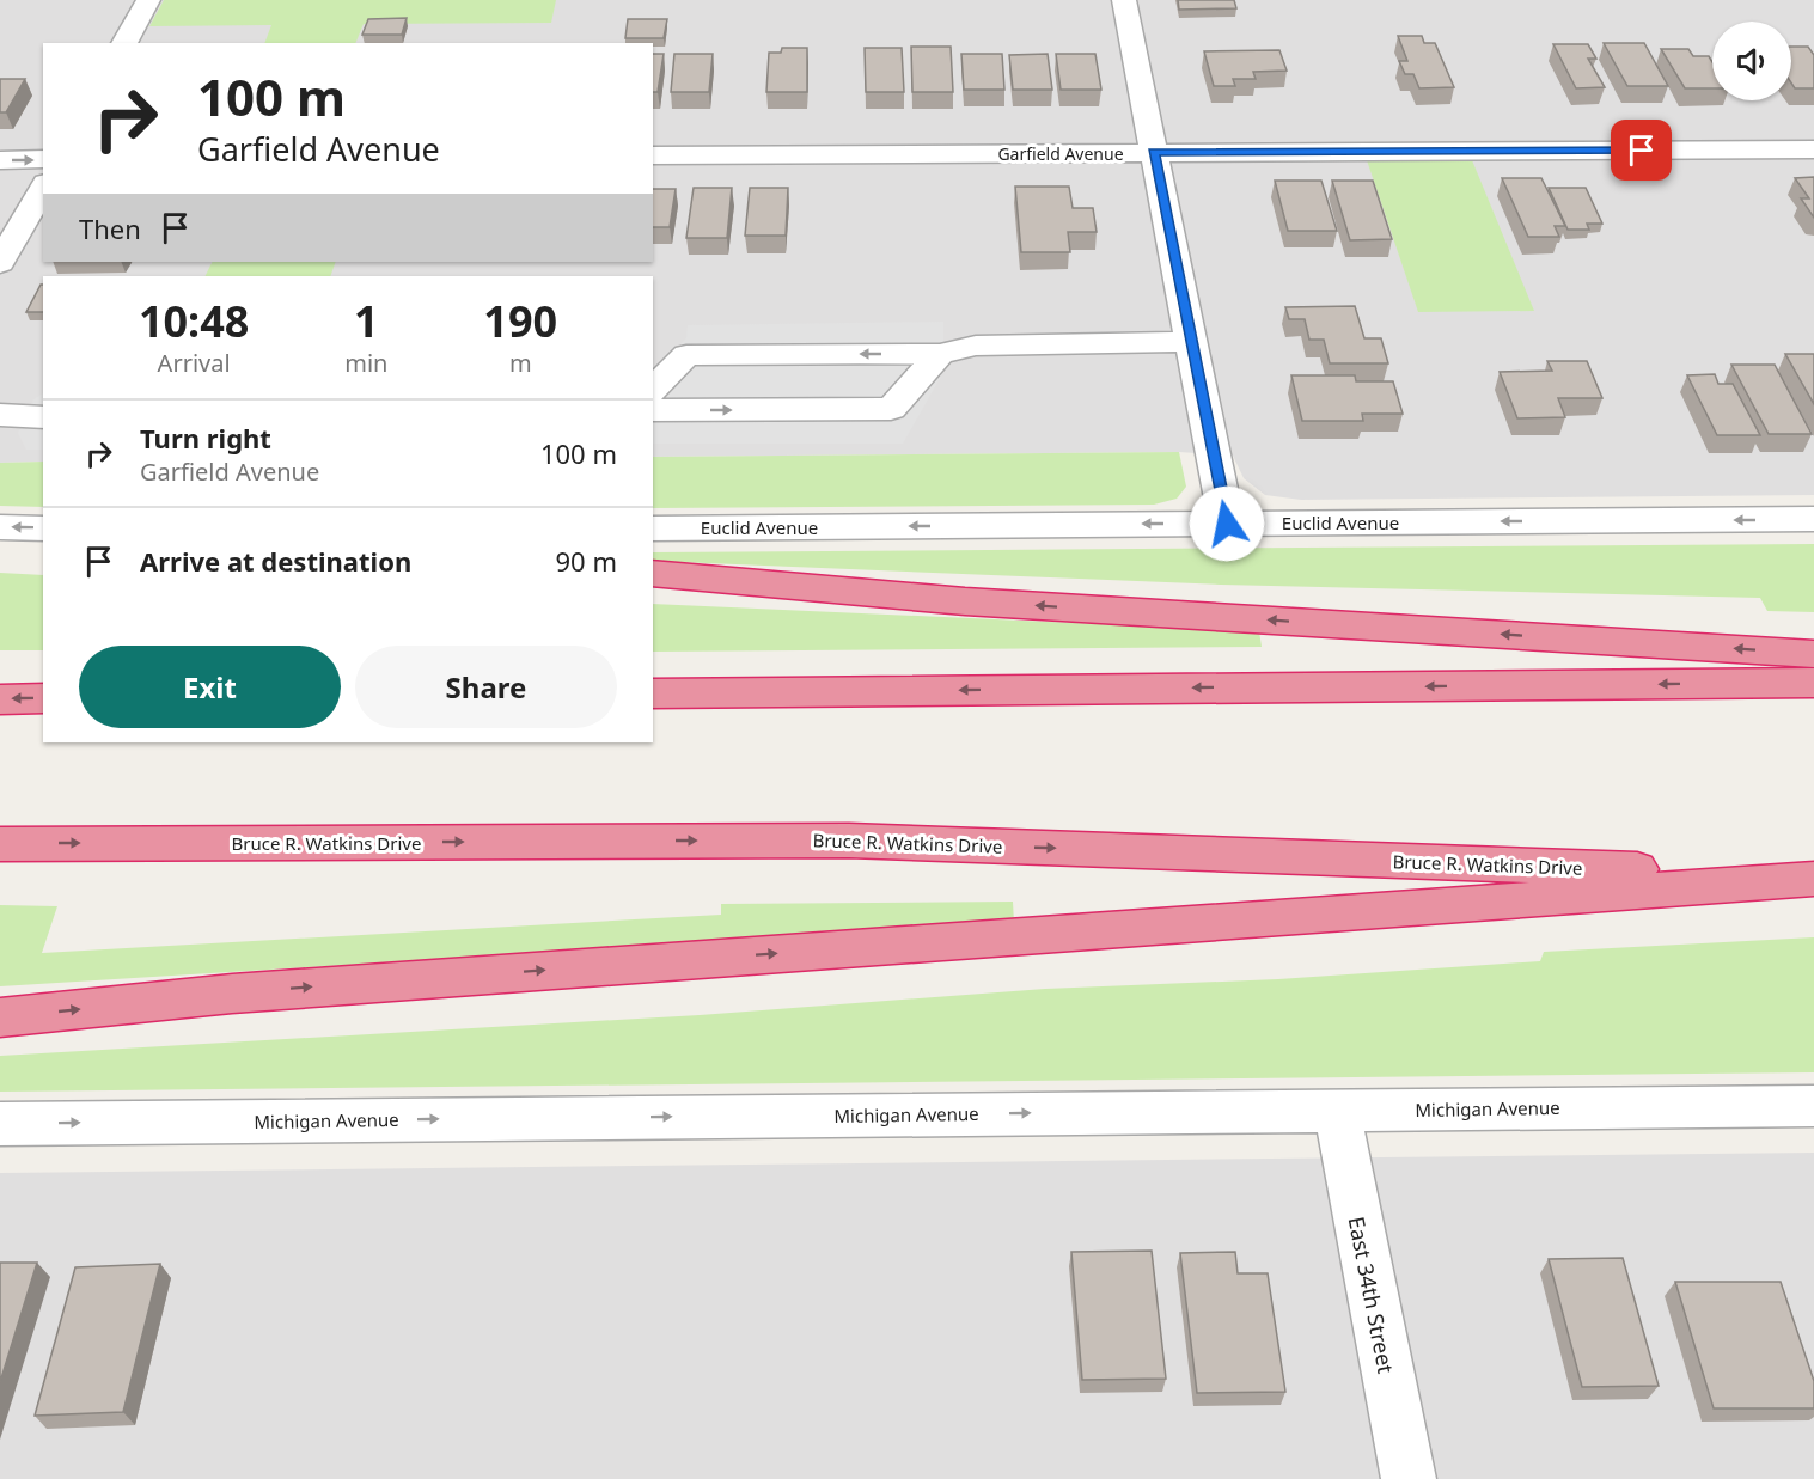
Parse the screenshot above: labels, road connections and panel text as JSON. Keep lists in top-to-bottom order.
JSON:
{
  "streets": {
    "highway": ["Bruce R. Watkins Drive"],
    "street": [
      "Garfield Avenue",
      "Euclid Avenue",
      "Michigan Avenue",
      "East 34th Street"
    ]
  },
  "crossings": [
    ["Michigan Avenue", "East 34th Street"]
  ],
  "one_way": ["Michigan Avenue"],
  "page": {
    "turn": ["100 m", "Garfield Avenue"],
    "then": "Then",
    "eta": [
      "10:48",
      "Arrival",
      "1",
      "min",
      "190",
      "m"
    ],
    "list": [
      {
        "name": "Turn right",
        "note": "Garfield Avenue",
        "value": "100 m"
      },
      {
        "name": "Arrive at destination",
        "value": "90 m"
      }
    ],
    "buttons": ["Exit", "Share"]
  }
}
